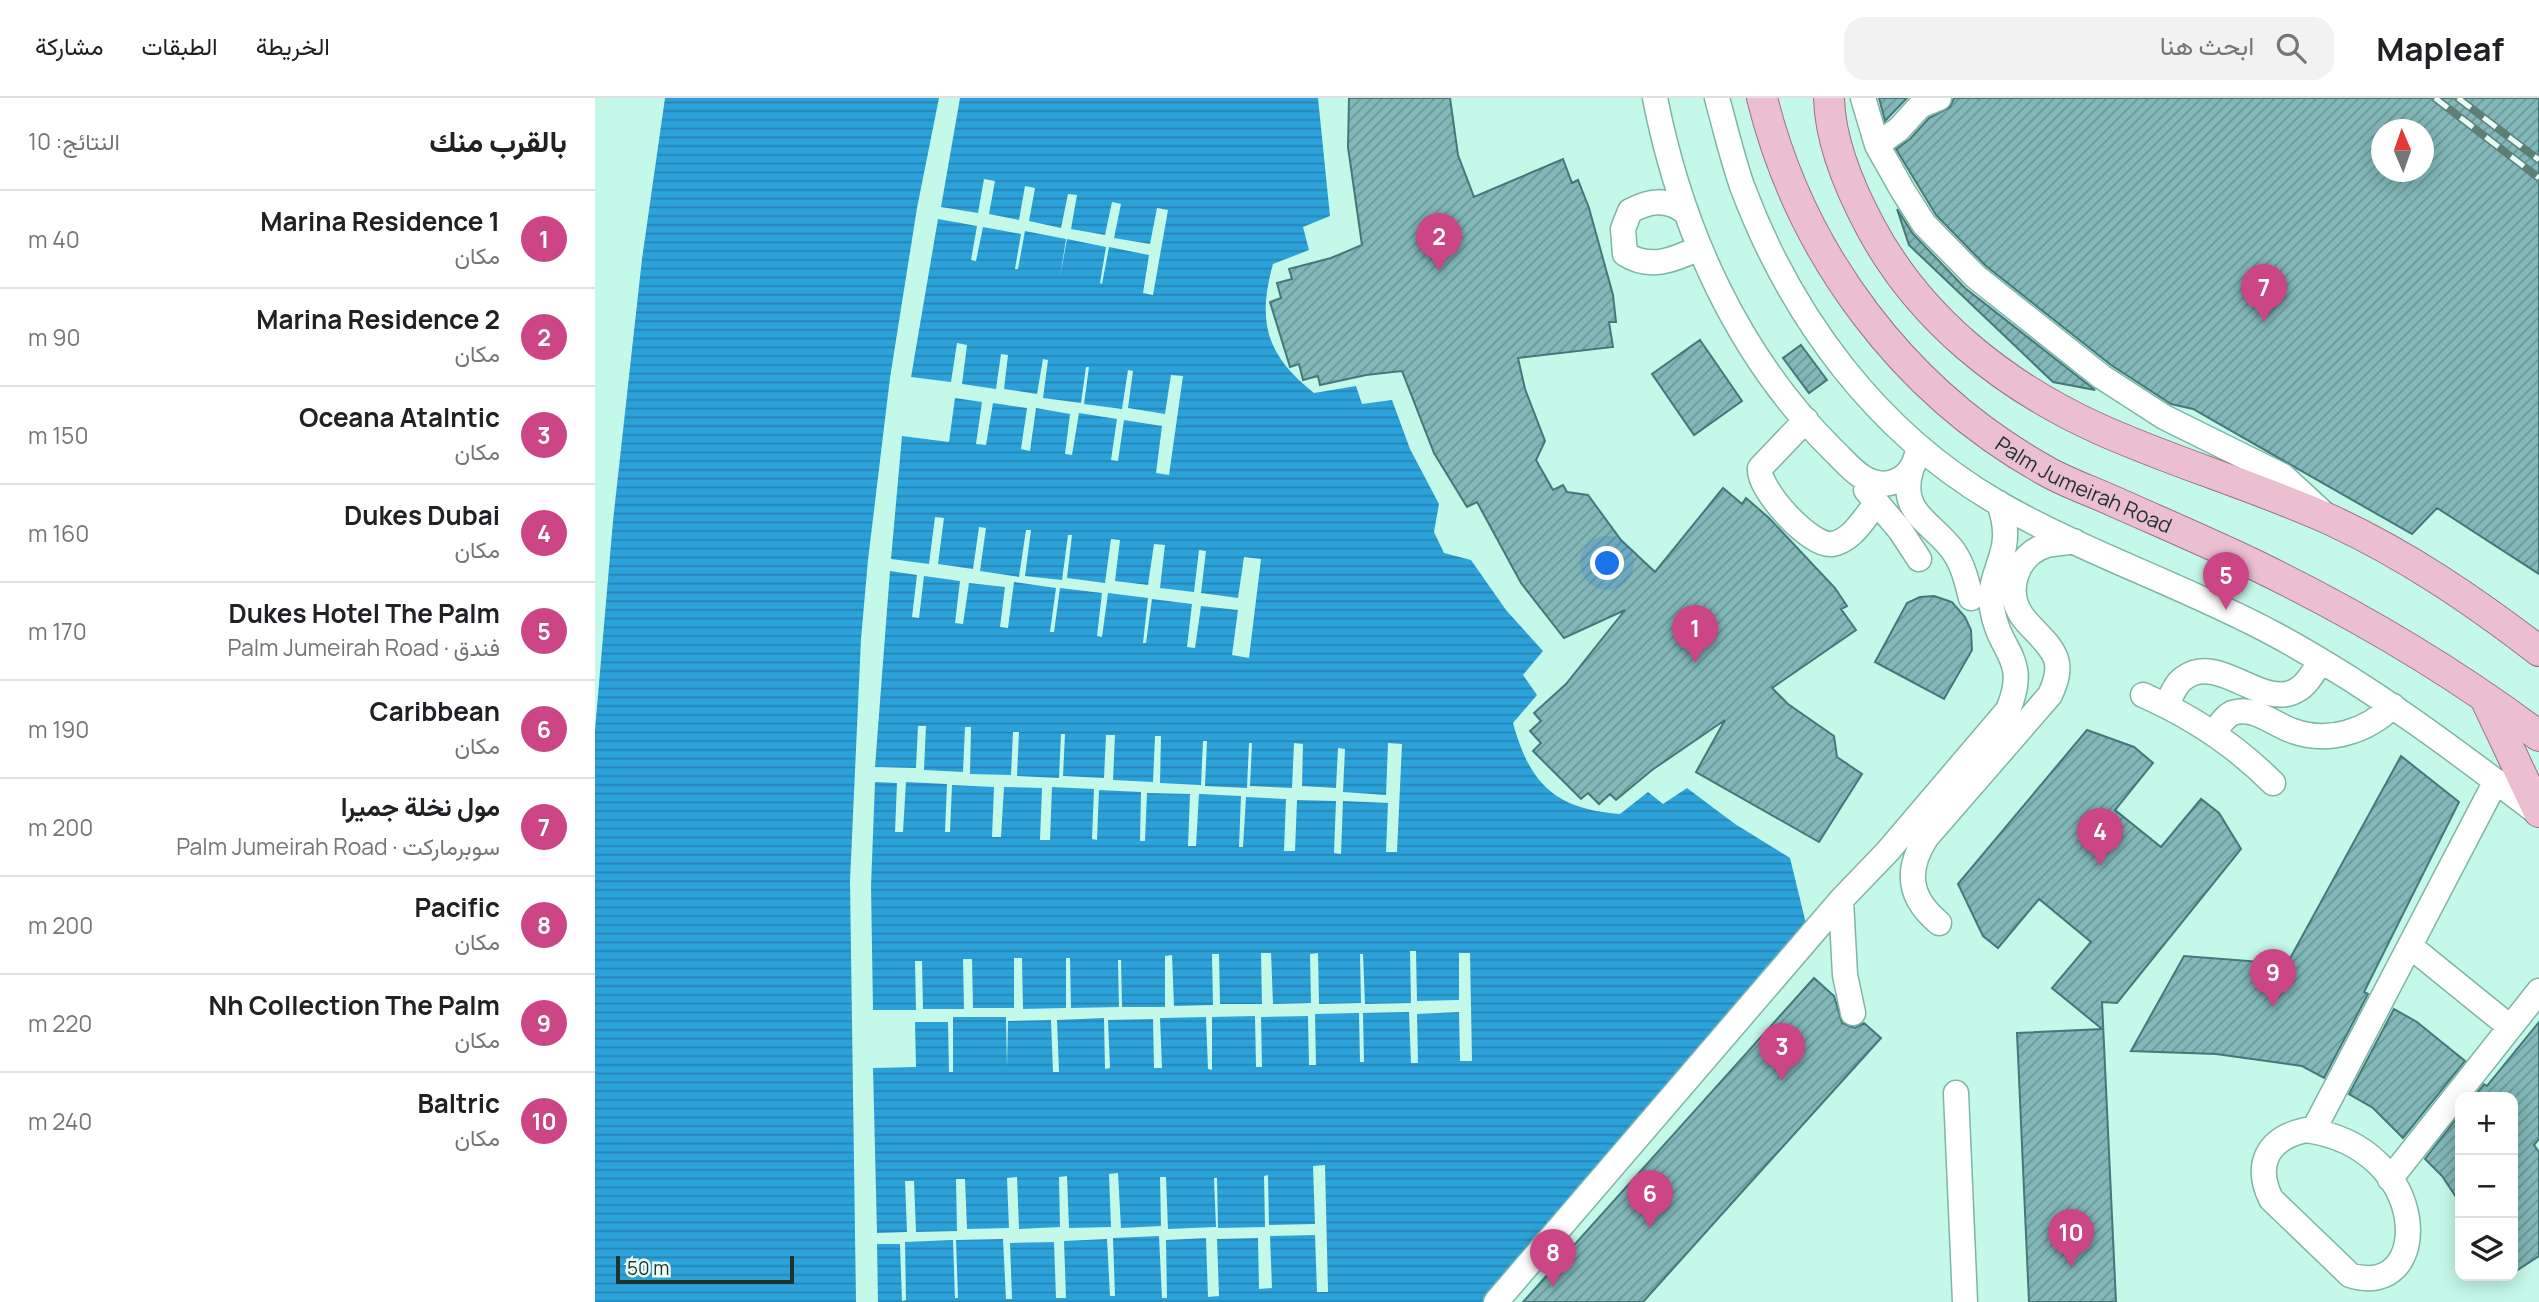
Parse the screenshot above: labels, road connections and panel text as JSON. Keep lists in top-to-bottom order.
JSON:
{
  "streets": {
    "main road": ["Palm Jumeirah Road"]
  },
  "scale_bar": "50 m",
  "north": "top",
  "page": {
    "header": "Mapleaf",
    "search": "ابحث هنا",
    "nav": ["الخريطة", "الطبقات", "مشاركة"],
    "heading": ["بالقرب منك", "النتائج: 10"],
    "list": [
      {
        "mark": "1",
        "name": "Marina Residence 1",
        "note": "مكان",
        "value": "40 m"
      },
      {
        "mark": "2",
        "name": "Marina Residence 2",
        "note": "مكان",
        "value": "90 m"
      },
      {
        "mark": "3",
        "name": "Oceana Atalntic",
        "note": "مكان",
        "value": "150 m"
      },
      {
        "mark": "4",
        "name": "Dukes Dubai",
        "note": "مكان",
        "value": "160 m"
      },
      {
        "mark": "5",
        "name": "Dukes Hotel The Palm",
        "note": "فندق · Palm Jumeirah Road",
        "value": "170 m"
      },
      {
        "mark": "6",
        "name": "Caribbean",
        "note": "مكان",
        "value": "190 m"
      },
      {
        "mark": "7",
        "name": "مول نخلة جميرا",
        "note": "سوبرماركت · Palm Jumeirah Road",
        "value": "200 m"
      },
      {
        "mark": "8",
        "name": "Pacific",
        "note": "مكان",
        "value": "200 m"
      },
      {
        "mark": "9",
        "name": "Nh Collection The Palm",
        "note": "مكان",
        "value": "220 m"
      },
      {
        "mark": "10",
        "name": "Baltric",
        "note": "مكان",
        "value": "240 m"
      }
    ],
    "pins": [
      "2",
      "7",
      "5",
      "1",
      "4",
      "9",
      "3",
      "6",
      "10",
      "8"
    ],
    "map_buttons": ["+", "−"],
    "scale": "50 m"
  }
}
